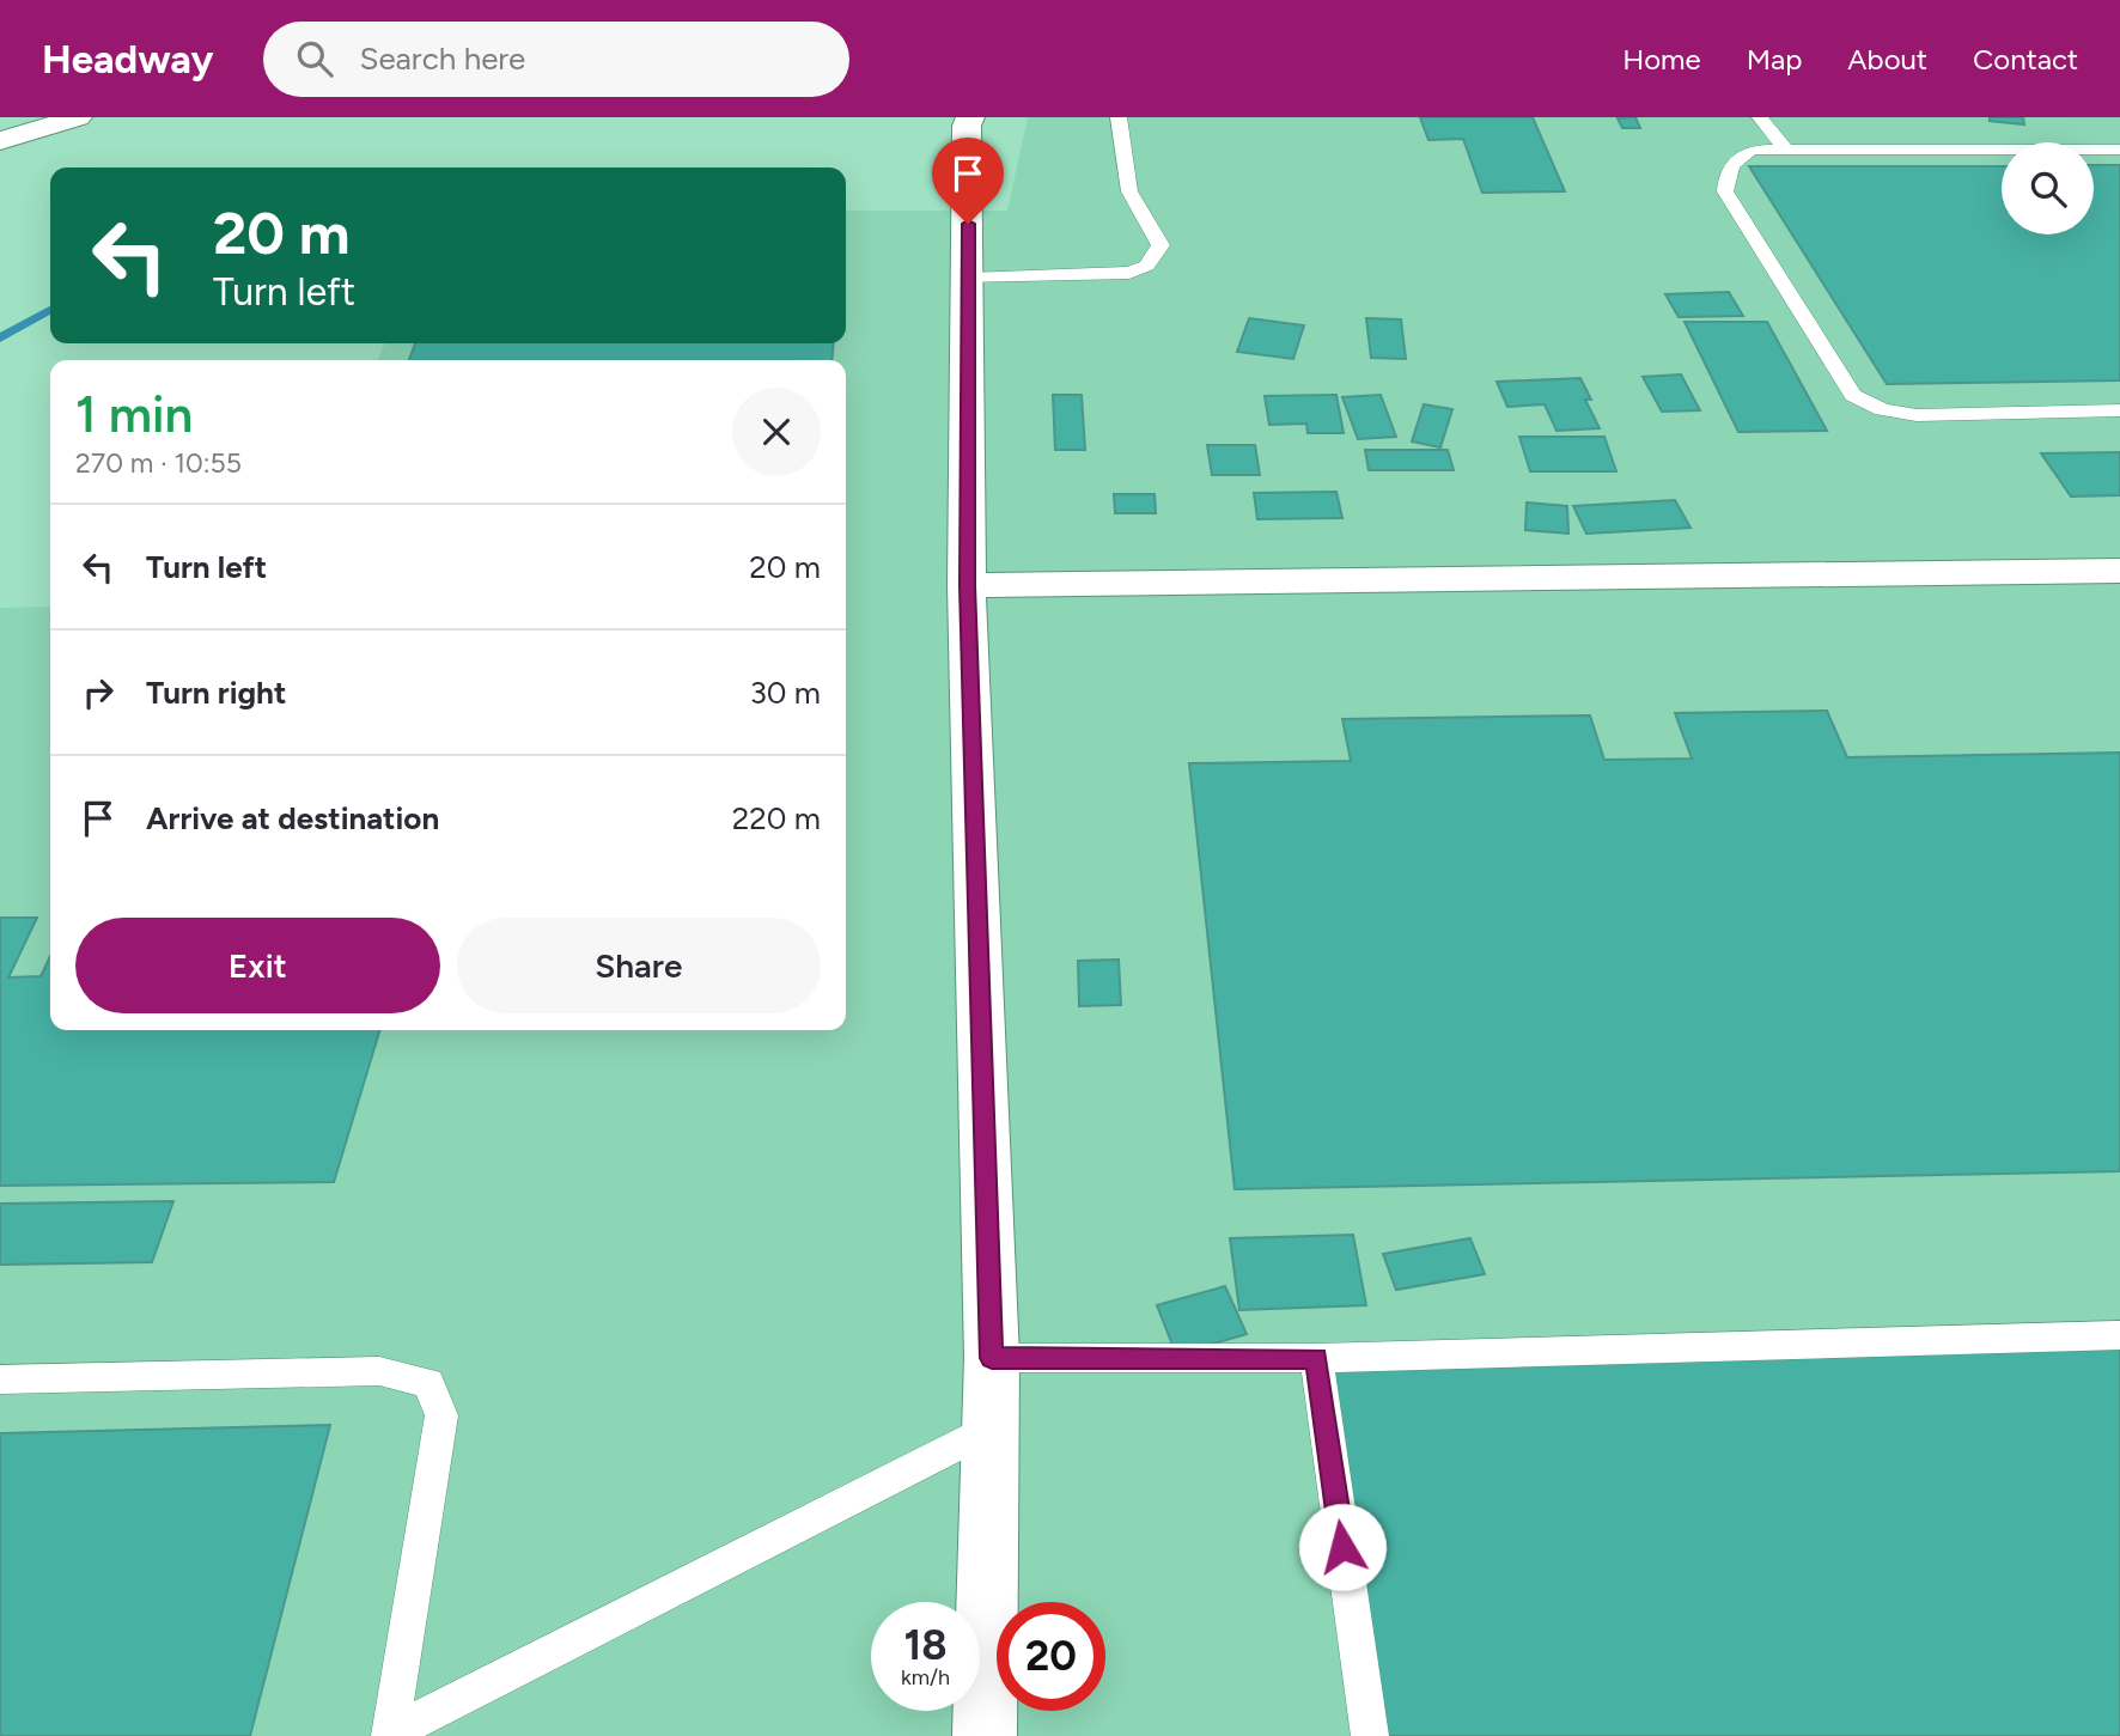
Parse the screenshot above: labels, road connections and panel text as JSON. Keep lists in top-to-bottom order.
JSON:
{
  "page": {
    "header": "Headway",
    "search": "Search here",
    "nav": [
      "Home",
      "Map",
      "About",
      "Contact"
    ],
    "turn": ["20 m", "Turn left"],
    "heading": ["1 min", "270 m · 10:55"],
    "list": [
      {
        "name": "Turn left",
        "value": "20 m"
      },
      {
        "name": "Turn right",
        "value": "30 m"
      },
      {
        "name": "Arrive at destination",
        "value": "220 m"
      }
    ],
    "buttons": ["Exit", "Share"],
    "speed": "18 km/h",
    "limit": "20"
  }
}
